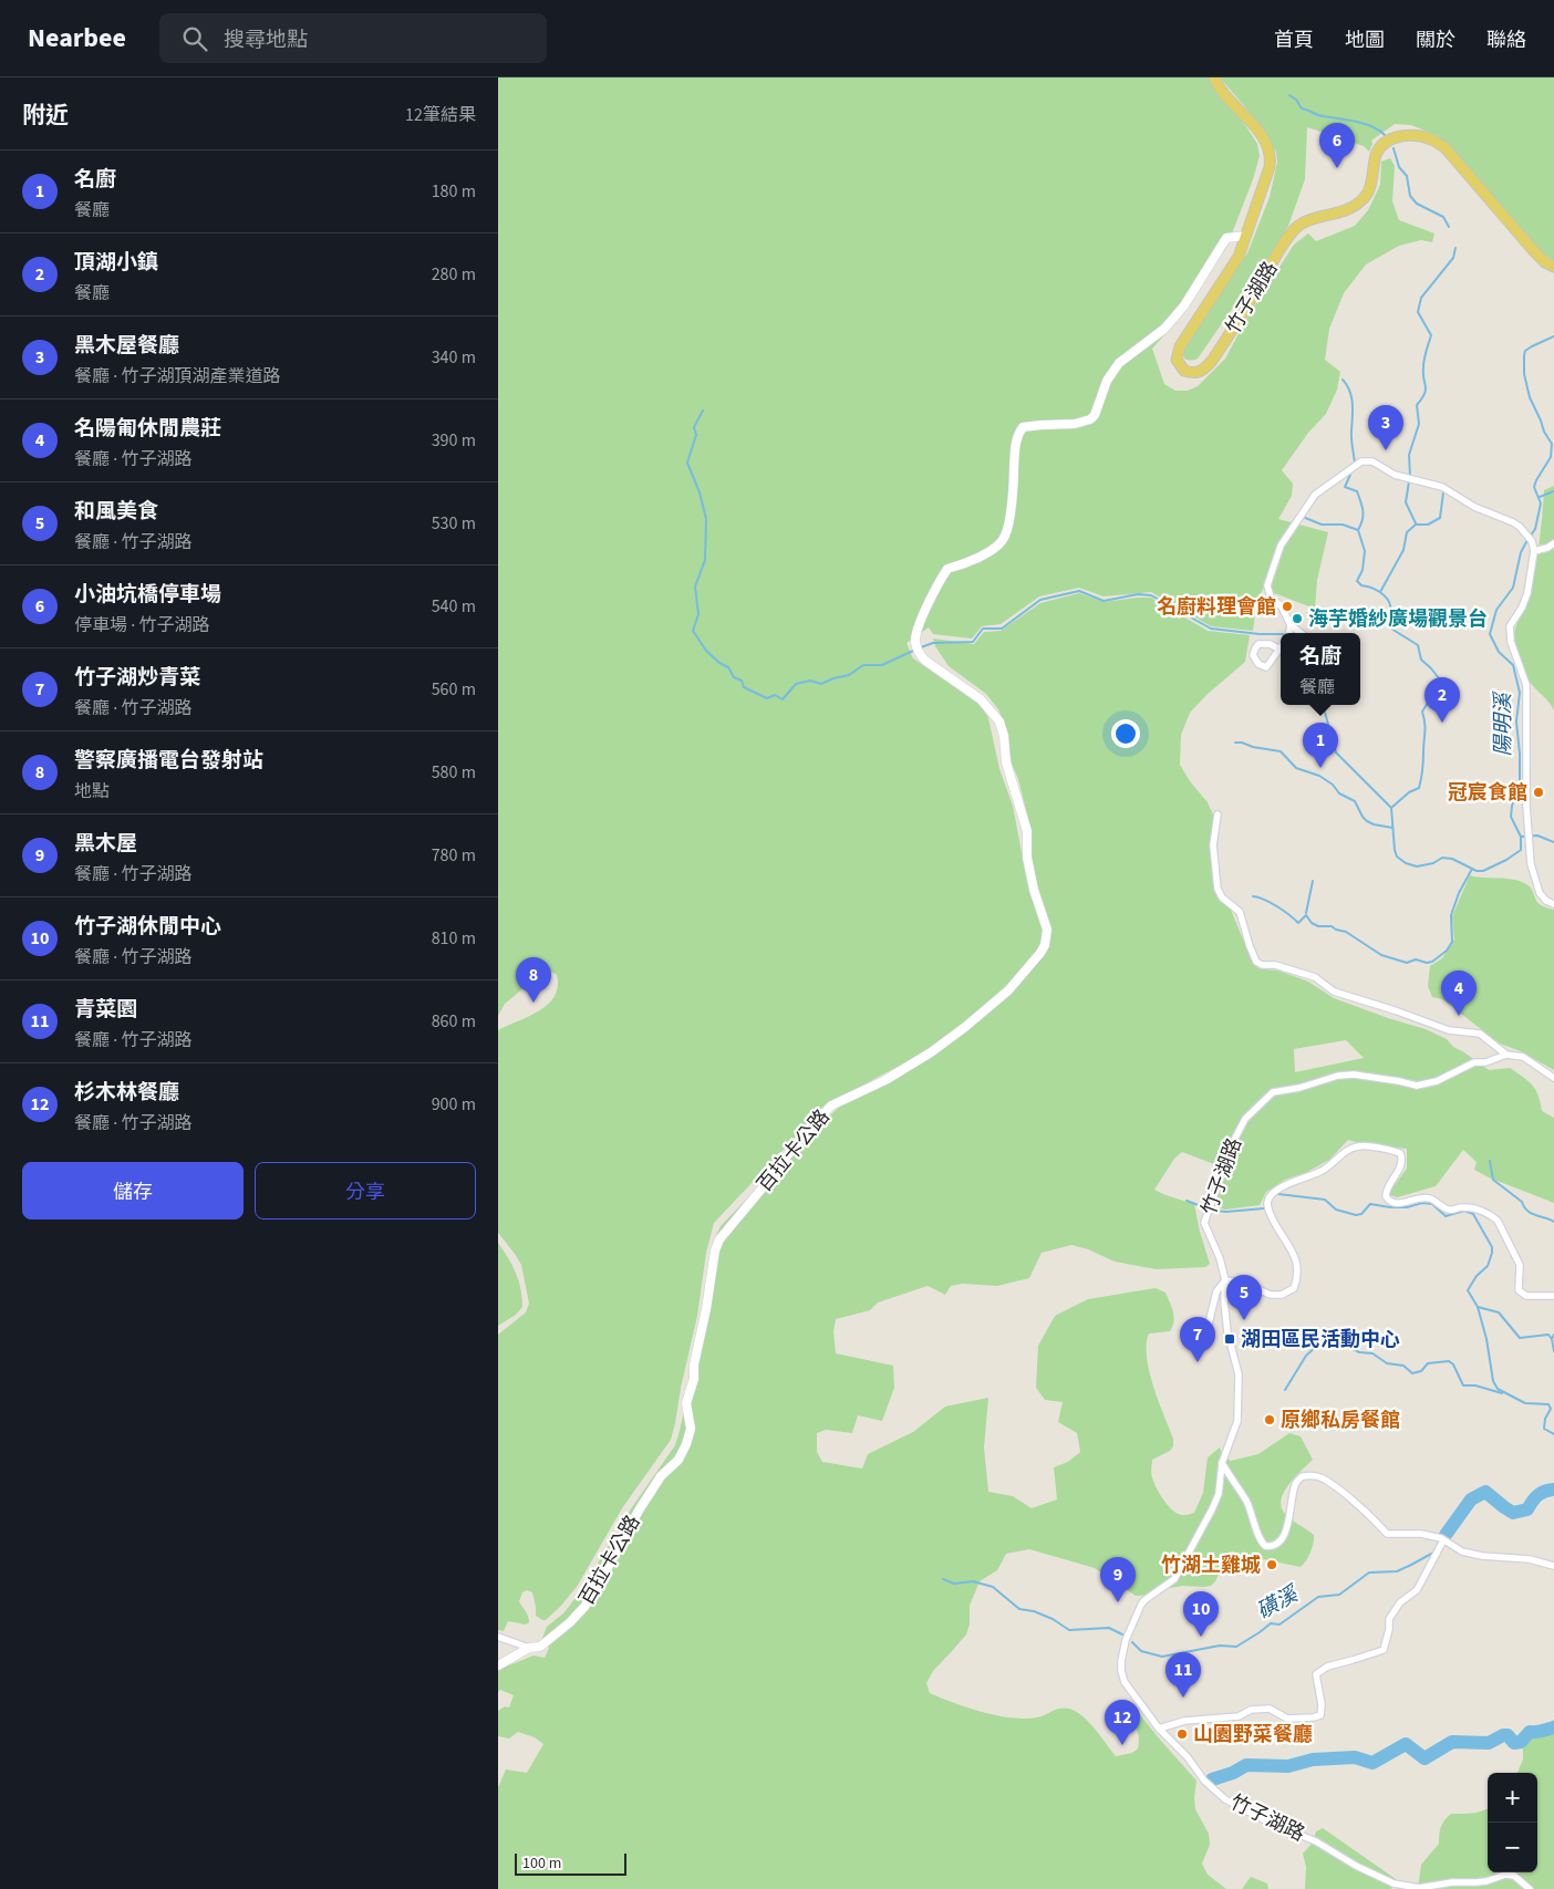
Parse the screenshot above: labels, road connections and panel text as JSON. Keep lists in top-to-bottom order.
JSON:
{
  "streets": {
    "main road": ["竹子湖路", "百拉卡公路"]
  },
  "crossings": [
    ["竹子湖路", "百拉卡公路"]
  ],
  "water": ["陽明溪", "磺溪"],
  "places": {
    "other": [
      "名廚料理會館",
      "海芋婚紗廣場觀景台",
      "冠宸食館",
      "原鄉私房餐館",
      "竹湖土雞城",
      "山園野菜餐廳"
    ],
    "transit": ["湖田區民活動中心"]
  },
  "scale_bar": "100 m",
  "page": {
    "header": "Nearbee",
    "search": "搜尋地點",
    "nav": [
      "首頁",
      "地圖",
      "關於",
      "聯絡"
    ],
    "heading": ["附近", "12筆結果"],
    "pins": [
      "6",
      "3",
      "2",
      "1",
      "8",
      "4",
      "5",
      "7",
      "9",
      "10",
      "11",
      "12"
    ],
    "list": [
      {
        "mark": "1",
        "name": "名廚",
        "note": "餐廳",
        "value": "180 m"
      },
      {
        "mark": "2",
        "name": "頂湖小鎮",
        "note": "餐廳",
        "value": "280 m"
      },
      {
        "mark": "3",
        "name": "黑木屋餐廳",
        "note": "餐廳 · 竹子湖頂湖產業道路",
        "value": "340 m"
      },
      {
        "mark": "4",
        "name": "名陽匍休閒農莊",
        "note": "餐廳 · 竹子湖路",
        "value": "390 m"
      },
      {
        "mark": "5",
        "name": "和風美食",
        "note": "餐廳 · 竹子湖路",
        "value": "530 m"
      },
      {
        "mark": "6",
        "name": "小油坑橋停車場",
        "note": "停車場 · 竹子湖路",
        "value": "540 m"
      },
      {
        "mark": "7",
        "name": "竹子湖炒青菜",
        "note": "餐廳 · 竹子湖路",
        "value": "560 m"
      },
      {
        "mark": "8",
        "name": "警察廣播電台發射站",
        "note": "地點",
        "value": "580 m"
      },
      {
        "mark": "9",
        "name": "黑木屋",
        "note": "餐廳 · 竹子湖路",
        "value": "780 m"
      },
      {
        "mark": "10",
        "name": "竹子湖休閒中心",
        "note": "餐廳 · 竹子湖路",
        "value": "810 m"
      },
      {
        "mark": "11",
        "name": "青菜園",
        "note": "餐廳 · 竹子湖路",
        "value": "860 m"
      },
      {
        "mark": "12",
        "name": "杉木林餐廳",
        "note": "餐廳 · 竹子湖路",
        "value": "900 m"
      }
    ],
    "popup": ["名廚", "餐廳"],
    "buttons": ["儲存", "分享"],
    "map_buttons": ["+", "−"],
    "scale": "100 m"
  }
}
